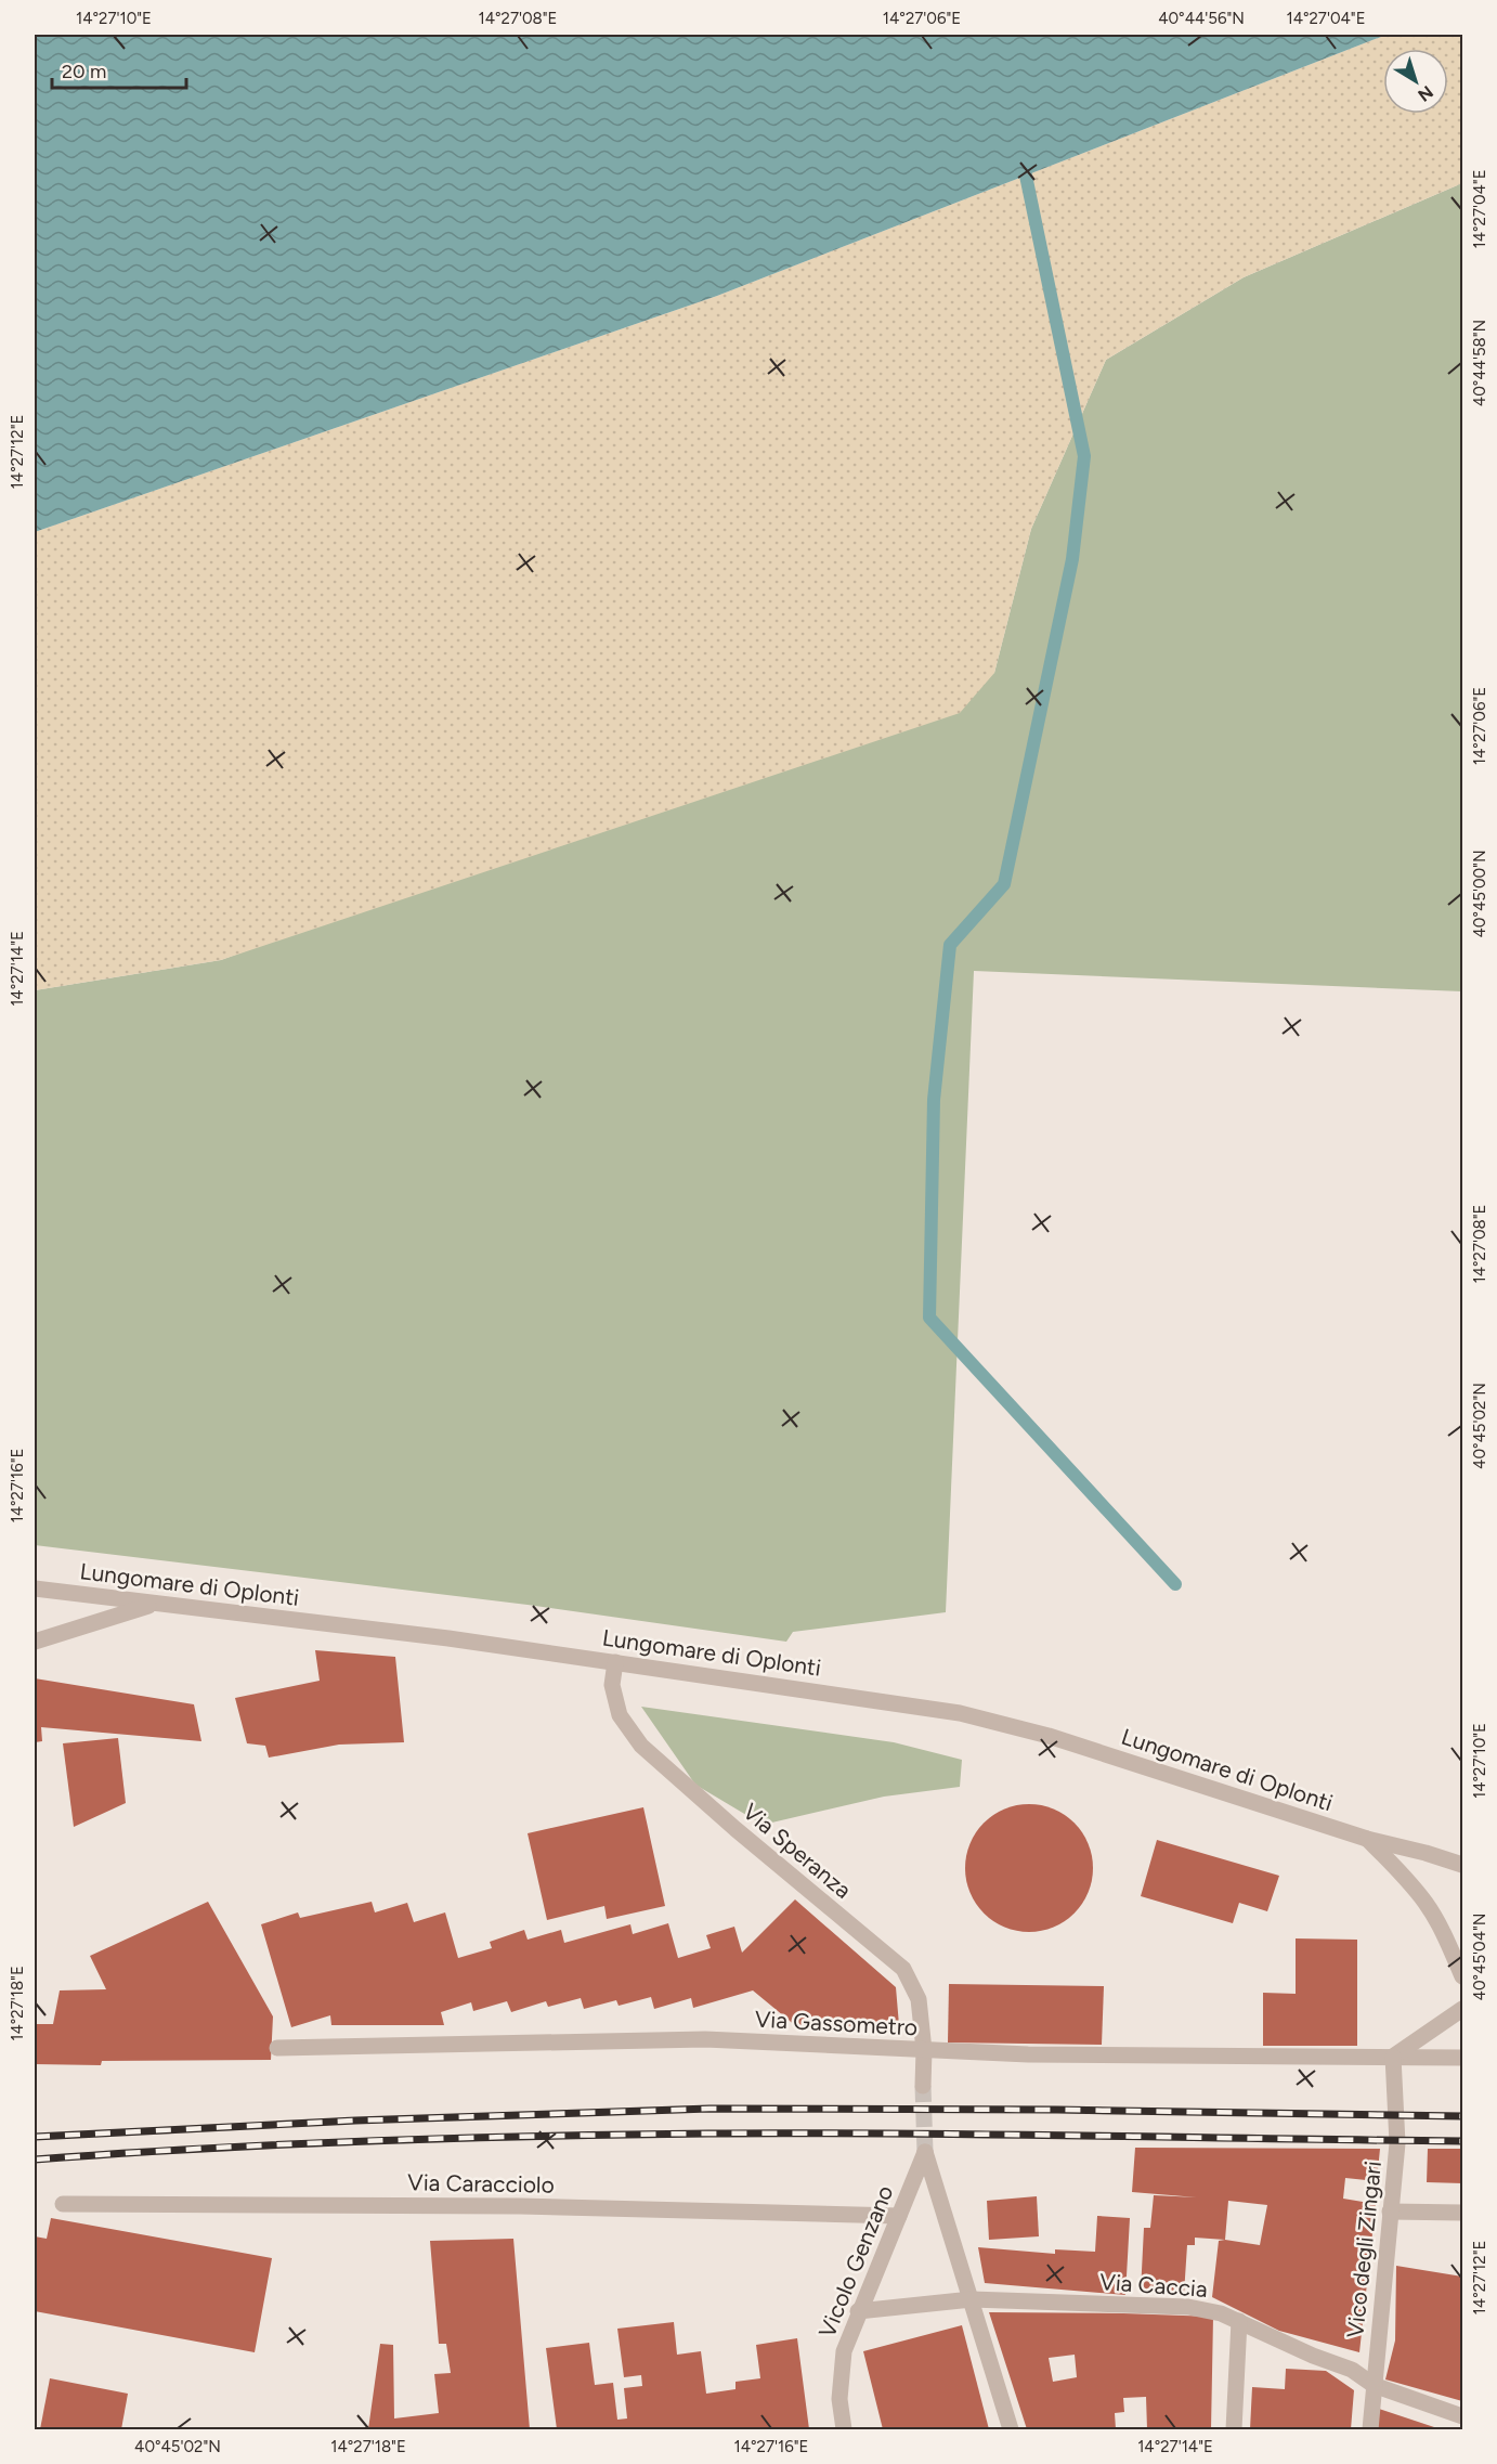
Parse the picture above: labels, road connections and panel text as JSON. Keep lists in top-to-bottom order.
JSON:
{
  "streets": {
    "street": [
      "Lungomare di Oplonti",
      "Via Speranza",
      "Via Gassometro",
      "Via Caracciolo",
      "Vico degli Zingari",
      "Vicolo Genzano",
      "Via Caccia"
    ]
  },
  "crossings": [
    ["Lungomare di Oplonti", "Via Speranza"],
    ["Via Speranza", "Via Gassometro"],
    ["Via Gassometro", "Vico degli Zingari"],
    ["Via Caracciolo", "Vicolo Genzano"],
    ["Vico degli Zingari", "Via Caccia"],
    ["Vicolo Genzano", "Via Caccia"]
  ],
  "scale_bar": "20 m",
  "north": "bottom right",
  "coordinates": [
    "14°27'10\"E",
    "14°27'08\"E",
    "14°27'06\"E",
    "40°44'56\"N",
    "14°27'04\"E",
    "40°44'58\"N",
    "14°27'12\"E",
    "40°45'00\"N",
    "14°27'14\"E",
    "40°45'02\"N",
    "14°27'16\"E",
    "40°45'04\"N",
    "14°27'18\"E"
  ]
}
